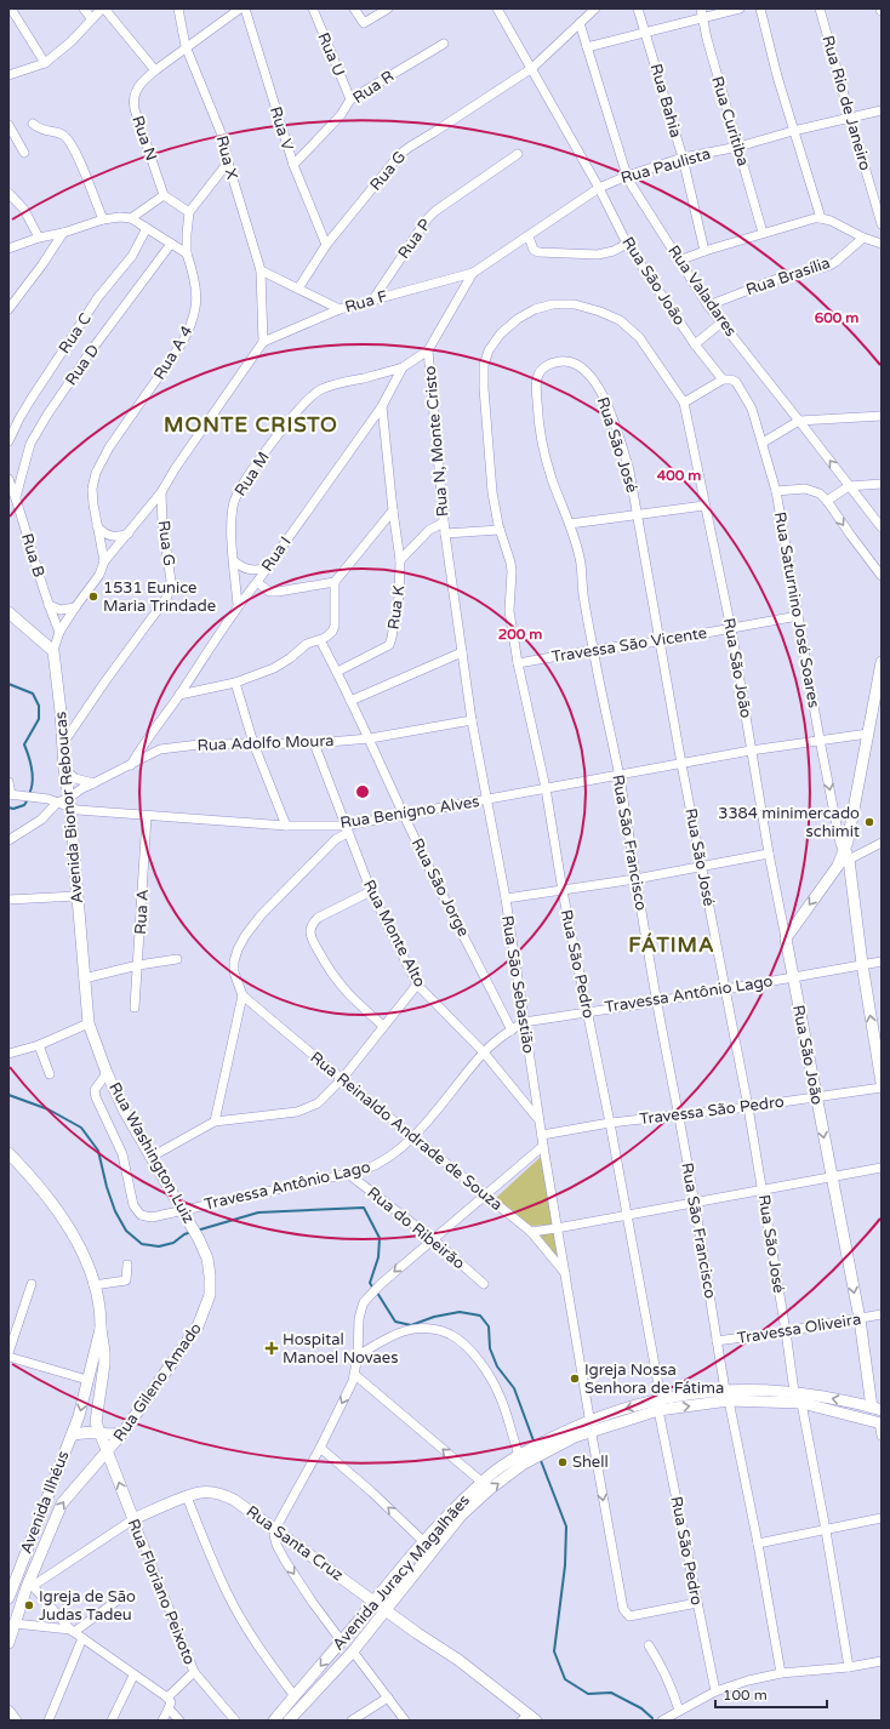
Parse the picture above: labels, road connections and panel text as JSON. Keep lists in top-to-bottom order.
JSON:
{
  "streets": {
    "main road": [
      "Rua São João",
      "Rua Saturnino José Soares",
      "Avenida Bionor Reboucas",
      "Rua Washington Luiz",
      "Rua Gileno Amado",
      "Avenida Ilhéus",
      "Rua Santa Cruz",
      "Avenida Juracy Magalhães",
      "Rua Floriano Peixoto"
    ],
    "street": [
      "Rua U",
      "Rua R",
      "Rua Bahia",
      "Rua Rio de Janeiro",
      "Rua Curitiba",
      "Rua V",
      "Rua N",
      "Rua X",
      "Rua Paulista",
      "Rua G",
      "Rua P",
      "Rua Brasília",
      "Rua Valadares",
      "Rua F",
      "Rua C",
      "Rua A 4",
      "Rua D",
      "Rua N, Monte Cristo",
      "Rua São José",
      "Rua M",
      "Rua I",
      "Rua B",
      "Rua K",
      "Travessa São Vicente",
      "Rua Adolfo Moura",
      "Rua Benígno Alves",
      "Rua São Francisco",
      "Rua São Jorge",
      "Rua A",
      "Rua Monte Alto",
      "Rua São Pedro",
      "Rua São Sebastião",
      "Travessa Antônio Lago",
      "Travessa São Pedro",
      "Rua Reinaldo Andrade de Souza",
      "Rua do Ribeirão",
      "Travessa Oliveira"
    ]
  },
  "crossings": [
    ["Rua U", "Rua R"],
    ["Rua R", "Rua V"],
    ["Rua Bahia", "Rua Paulista"],
    ["Rua Rio de Janeiro", "Rua Paulista"],
    ["Rua Curitiba", "Rua Paulista"],
    ["Rua V", "Rua G"],
    ["Rua N", "Rua X"],
    ["Rua X", "Rua F"],
    ["Rua Paulista", "Rua São João"],
    ["Rua Paulista", "Rua Valadares"],
    ["Rua Paulista", "Rua F"],
    ["Rua Paulista", "Rua N, Monte Cristo"],
    ["Rua G", "Rua São João"],
    ["Rua G", "Rua Valadares"],
    ["Rua G", "Avenida Bionor Reboucas"],
    ["Rua P", "Rua F"],
    ["Rua Brasília", "Rua Valadares"],
    ["Rua São João", "Rua Saturnino José Soares"],
    ["Rua São João", "Travessa São Vicente"],
    ["Rua São João", "Rua Benígno Alves"],
    ["Rua São João", "Rua São Pedro"],
    ["Rua São João", "Travessa Antônio Lago"],
    ["Rua São João", "Travessa São Pedro"],
    ["Rua São João", "Travessa Oliveira"],
    ["Rua São João", "Avenida Juracy Magalhães"],
    ["Rua F", "Rua N, Monte Cristo"],
    ["Rua D", "Rua B"],
    ["Rua N, Monte Cristo", "Rua I"],
    ["Rua N, Monte Cristo", "Rua São Sebastião"],
    ["Rua São José", "Travessa São Vicente"],
    ["Rua São José", "Rua Benígno Alves"],
    ["Rua São José", "Rua São Francisco"],
    ["Rua São José", "Travessa Antônio Lago"],
    ["Rua São José", "Travessa São Pedro"],
    ["Rua São José", "Travessa Oliveira"],
    ["Rua São José", "Avenida Juracy Magalhães"],
    ["Rua M", "Rua I"],
    ["Rua I", "Rua K"],
    ["Rua I", "Rua Adolfo Moura"],
    ["Rua K", "Rua São Jorge"],
    ["Rua Saturnino José Soares", "Travessa São Vicente"],
    ["Rua Saturnino José Soares", "Rua Benígno Alves"],
    ["Rua Saturnino José Soares", "Travessa Antônio Lago"],
    ["Travessa São Vicente", "Rua São Francisco"],
    ["Travessa São Vicente", "Rua São Pedro"],
    ["Rua Adolfo Moura", "Avenida Bionor Reboucas"],
    ["Rua Adolfo Moura", "Rua Benígno Alves"],
    ["Rua Adolfo Moura", "Rua São Jorge"],
    ["Rua Adolfo Moura", "Rua Monte Alto"],
    ["Rua Adolfo Moura", "Rua São Sebastião"],
    ["Avenida Bionor Reboucas", "Rua Benígno Alves"],
    ["Avenida Bionor Reboucas", "Rua Washington Luiz"],
    ["Rua Benígno Alves", "Rua São Francisco"],
    ["Rua Benígno Alves", "Rua São Jorge"],
    ["Rua Benígno Alves", "Rua A"],
    ["Rua Benígno Alves", "Rua Monte Alto"],
    ["Rua Benígno Alves", "Rua São Pedro"],
    ["Rua Benígno Alves", "Rua São Sebastião"],
    ["Rua São Francisco", "Travessa Antônio Lago"],
    ["Rua São Francisco", "Travessa São Pedro"],
    ["Rua São Francisco", "Travessa Oliveira"],
    ["Rua São Francisco", "Avenida Juracy Magalhães"],
    ["Rua São Jorge", "Travessa Antônio Lago"],
    ["Rua Monte Alto", "Rua São Sebastião"],
    ["Rua Monte Alto", "Travessa Antônio Lago"],
    ["Rua São Pedro", "Travessa Antônio Lago"],
    ["Rua São Pedro", "Travessa São Pedro"],
    ["Rua São Pedro", "Avenida Juracy Magalhães"],
    ["Rua São Sebastião", "Travessa Antônio Lago"],
    ["Rua São Sebastião", "Travessa São Pedro"],
    ["Travessa Antônio Lago", "Rua Reinaldo Andrade de Souza"],
    ["Travessa Antônio Lago", "Rua Washington Luiz"],
    ["Travessa Antônio Lago", "Rua do Ribeirão"],
    ["Rua Washington Luiz", "Rua Gileno Amado"],
    ["Rua Gileno Amado", "Avenida Ilhéus"],
    ["Rua Gileno Amado", "Rua Floriano Peixoto"],
    ["Avenida Ilhéus", "Rua Floriano Peixoto"],
    ["Rua Santa Cruz", "Avenida Juracy Magalhães"]
  ],
  "districts": ["MONTE CRISTO", "FÁTIMA"],
  "places": {
    "other": [
      "1531 Eunice Maria Trindade",
      "3384 minimercado schimit",
      "Igreja Nossa Senhora de Fátima",
      "Shell",
      "Igreja de São Judas Tadeu"
    ],
    "health": ["Hospital Manoel Novaes"]
  },
  "scale_bar": "100 m",
  "rings": ["600 m", "400 m", "200 m"]
}
